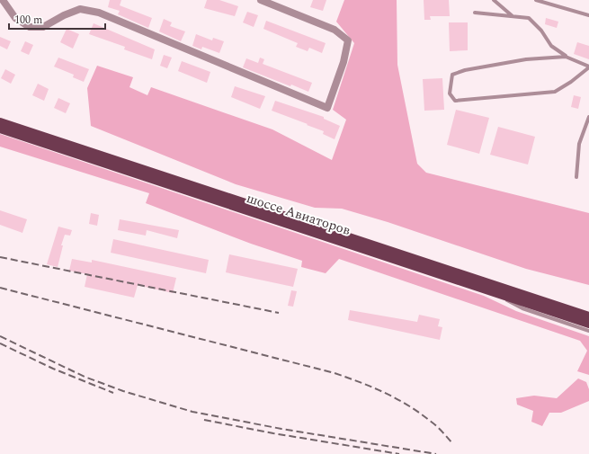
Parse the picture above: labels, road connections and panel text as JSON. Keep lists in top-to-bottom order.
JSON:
{
  "streets": {
    "main road": ["шоссе Авиаторов"]
  },
  "scale_bar": "100 m"
}
